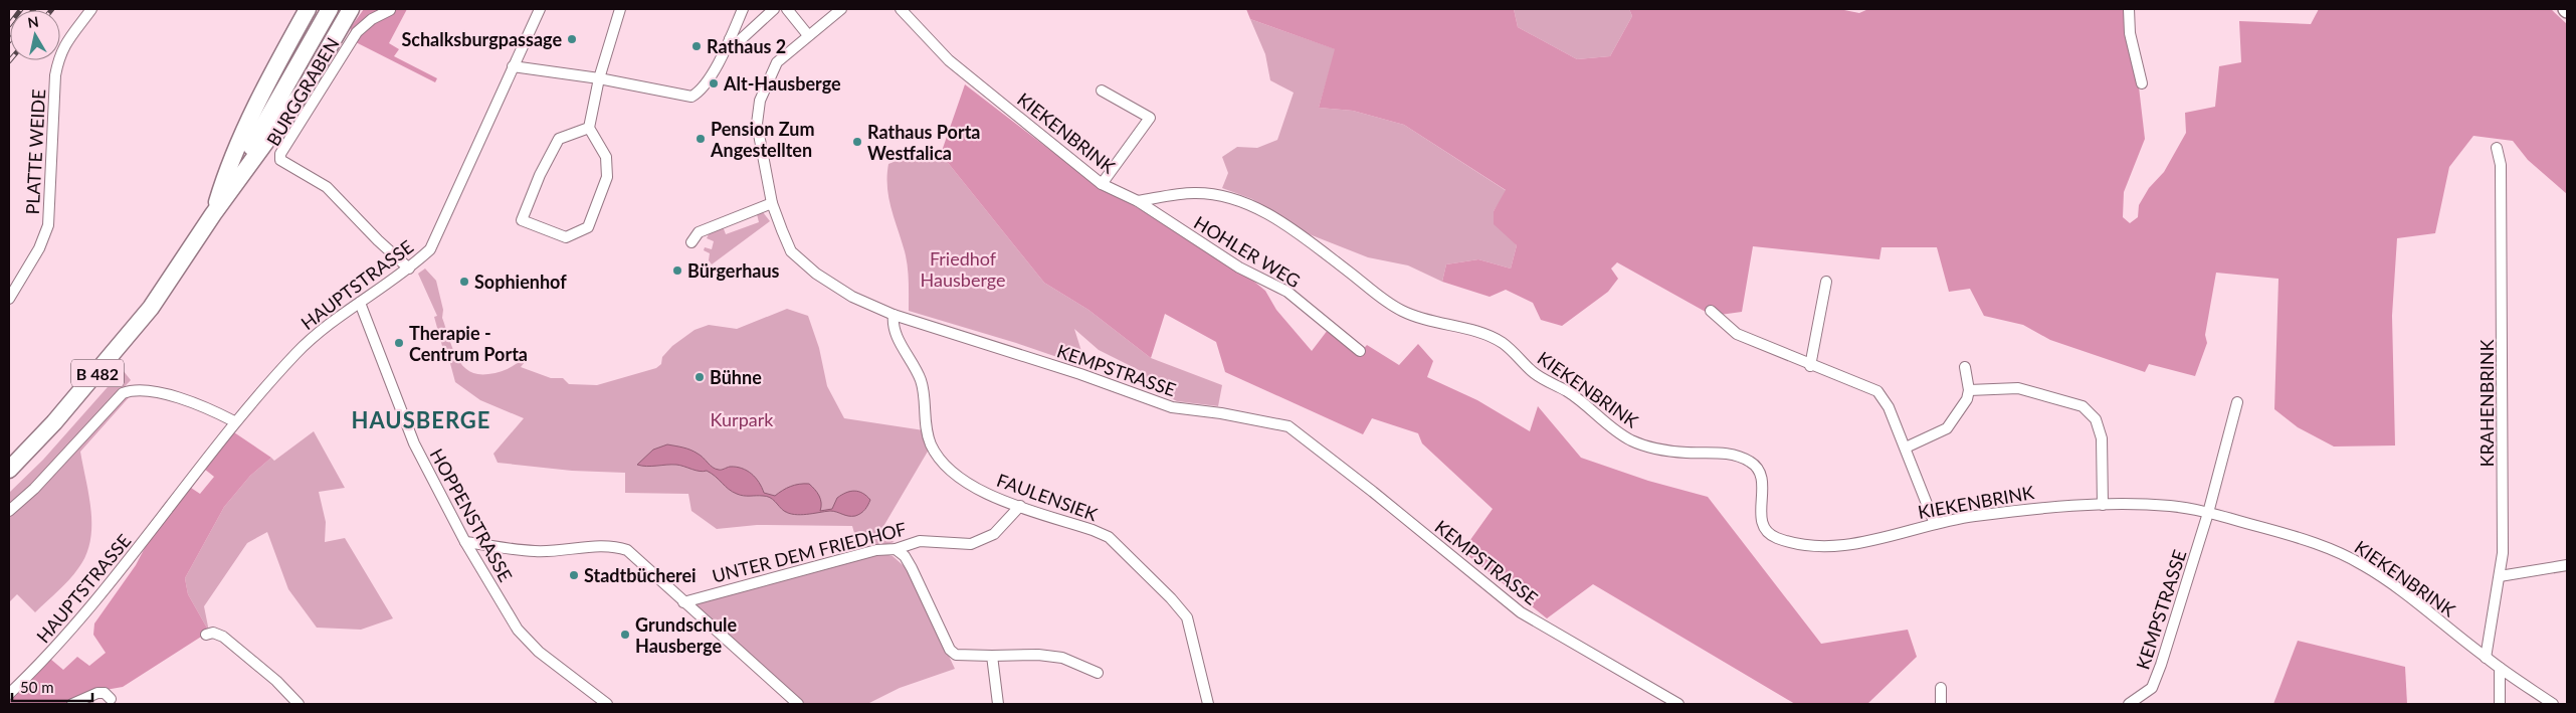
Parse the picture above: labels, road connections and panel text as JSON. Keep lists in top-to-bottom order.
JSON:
{
  "streets": {
    "main road": ["B 482"],
    "street": [
      "BURGGRABEN",
      "KIEKENBRINK",
      "PLATTE WEIDE",
      "HOHLER WEG",
      "HAUPTSTRASSE",
      "KEMPSTRASSE",
      "KRAHENBRINK",
      "FAULENSIEK",
      "HOPPENSTRASSE",
      "UNTER DEM FRIEDHOF"
    ]
  },
  "crossings": [
    ["BURGGRABEN", "HAUPTSTRASSE"],
    ["KIEKENBRINK", "HOHLER WEG"],
    ["KIEKENBRINK", "KEMPSTRASSE"],
    ["KIEKENBRINK", "KRAHENBRINK"],
    ["HAUPTSTRASSE", "HOPPENSTRASSE"],
    ["KEMPSTRASSE", "FAULENSIEK"],
    ["FAULENSIEK", "UNTER DEM FRIEDHOF"]
  ],
  "districts": ["HAUSBERGE"],
  "parks": ["Friedhof Hausberge", "Kurpark"],
  "places": [
    "Schalksburgpassage",
    "Rathaus 2",
    "Alt-Hausberge",
    "Pension Zum Angestellten",
    "Rathaus Porta Westfalica",
    "Bürgerhaus",
    "Sophienhof",
    "Therapie - Centrum Porta",
    "Bühne",
    "Stadtbücherei",
    "Grundschule Hausberge"
  ],
  "scale_bar": "50 m",
  "north": "top"
}
